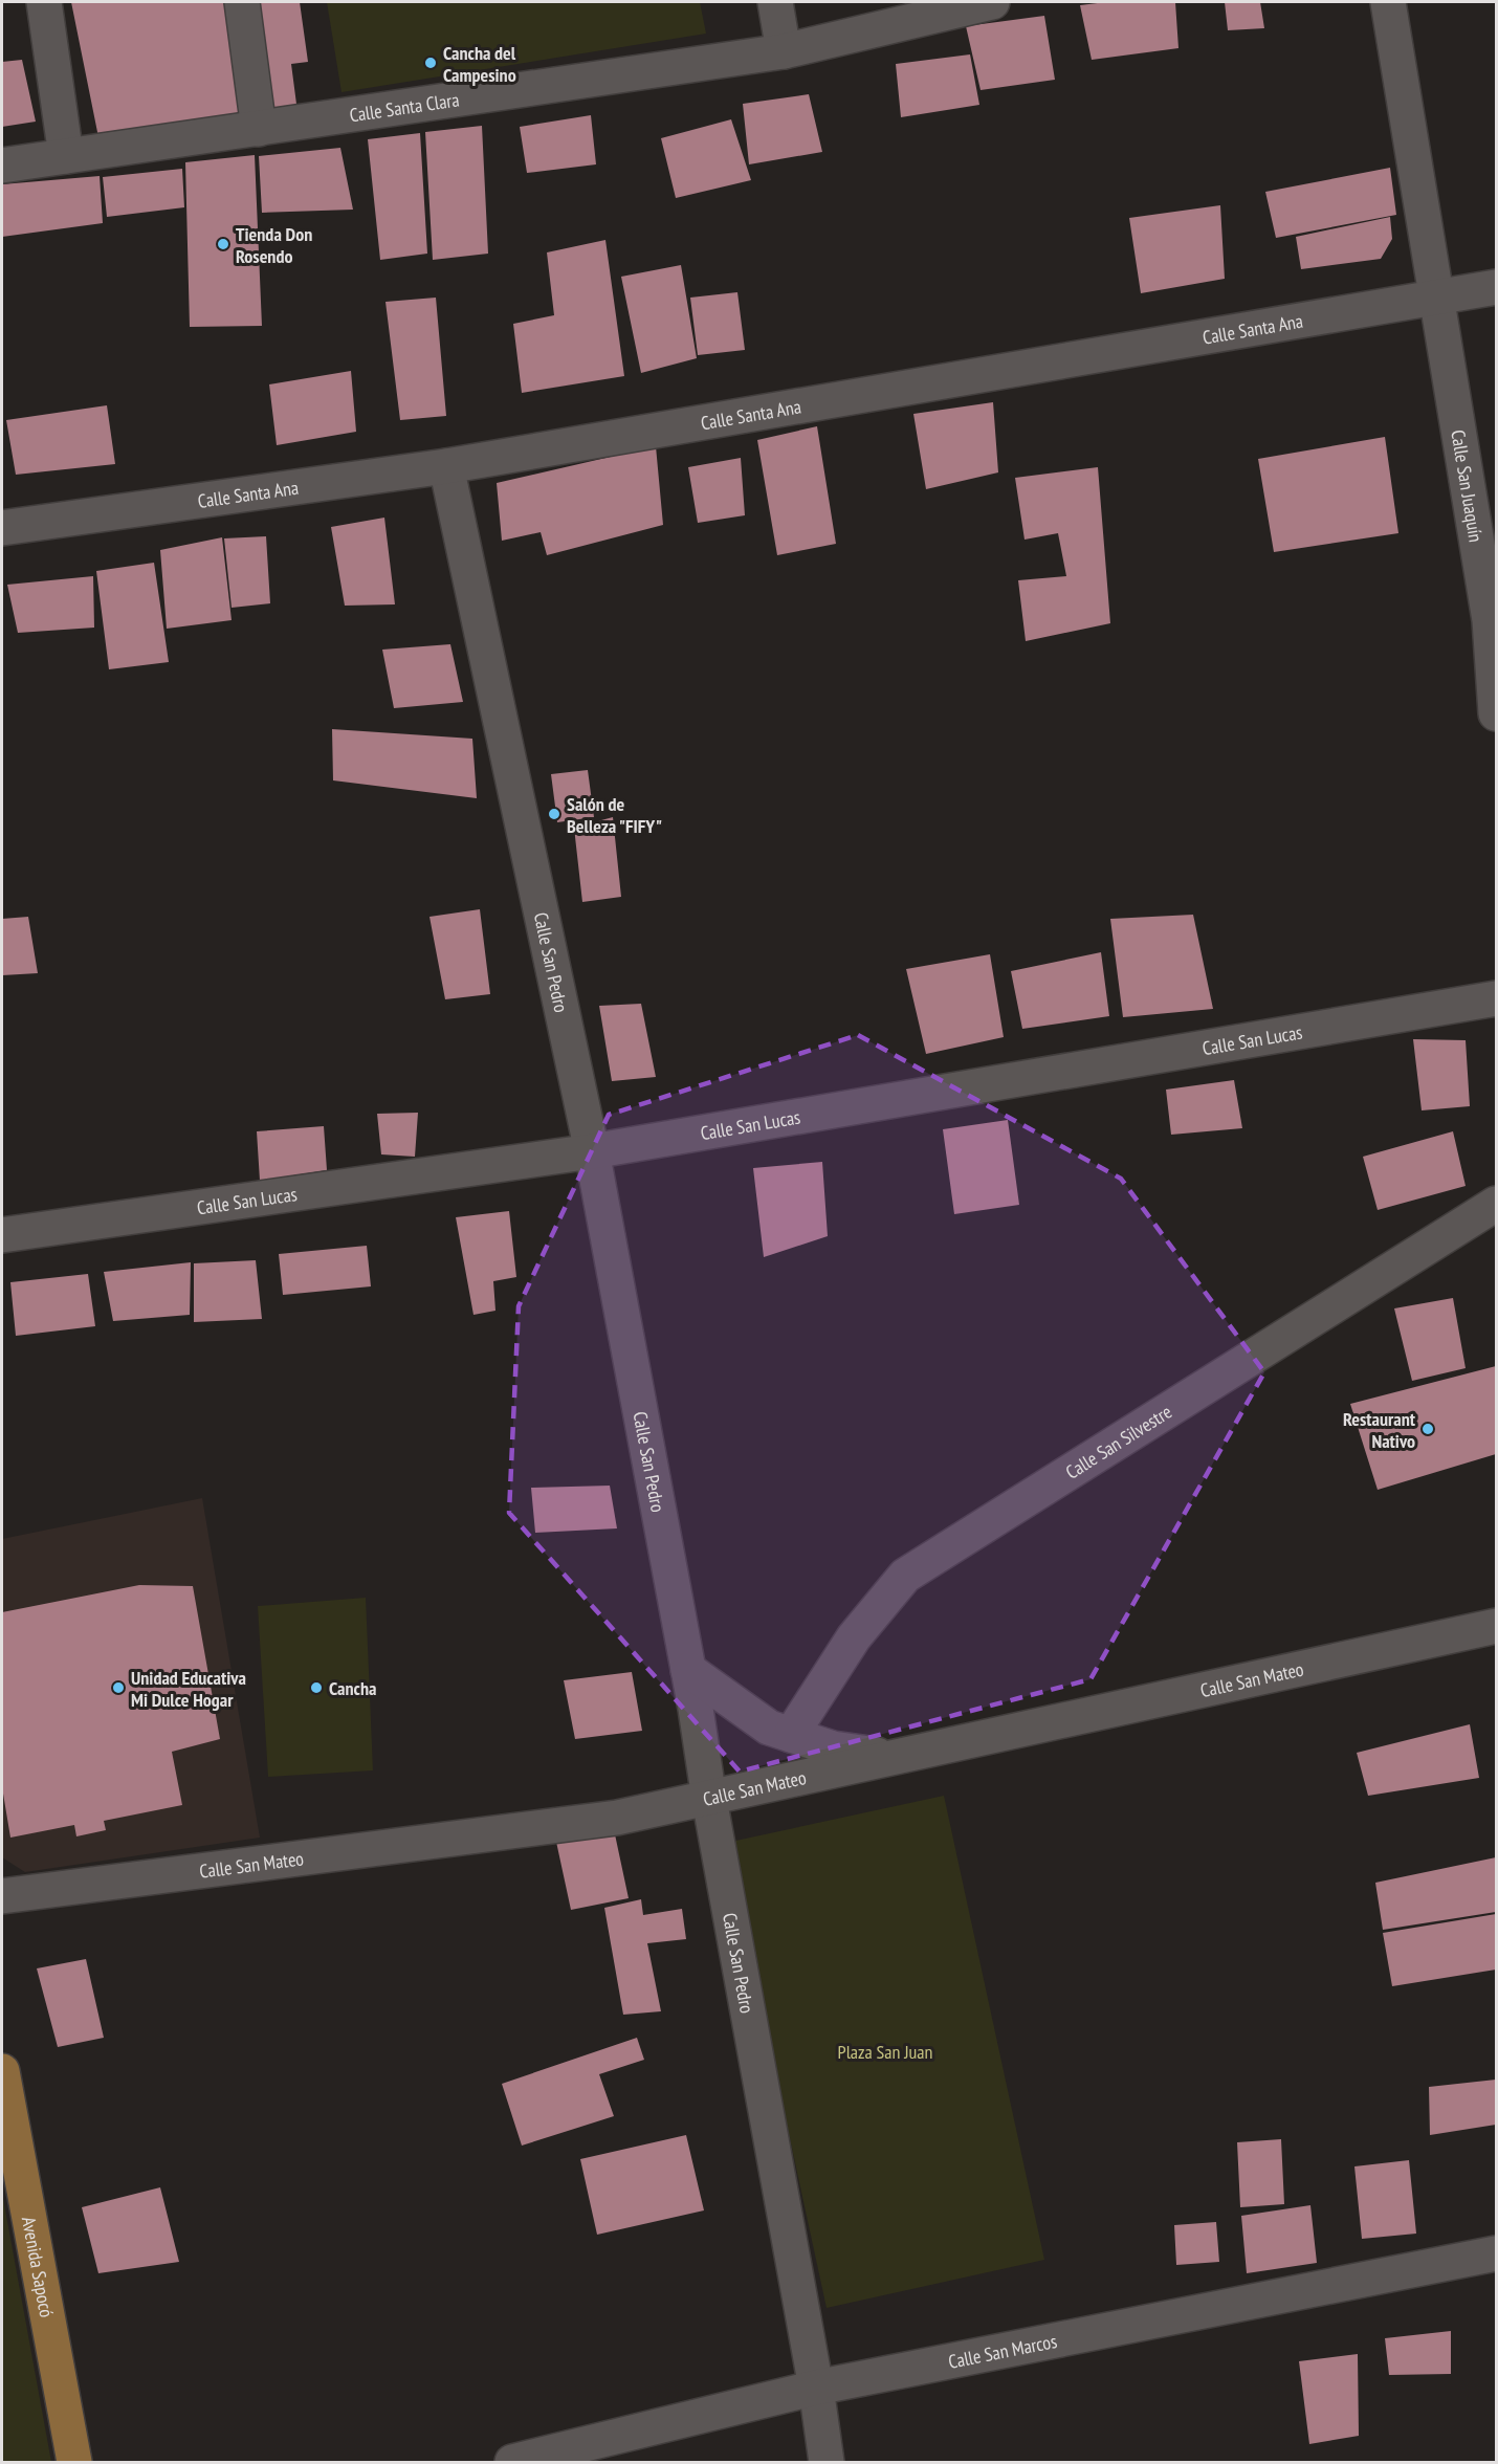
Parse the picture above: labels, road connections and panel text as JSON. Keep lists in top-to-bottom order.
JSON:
{
  "streets": {
    "main road": ["Avenida Sapocó"],
    "street": [
      "Calle Santa Clara",
      "Calle Santa Ana",
      "Calle San Juaquín",
      "Calle San Pedro",
      "Calle San Lucas",
      "Calle San Silvestre",
      "Calle San Mateo",
      "Calle San Marcos"
    ]
  },
  "crossings": [
    ["Calle Santa Ana", "Calle San Juaquín"],
    ["Calle Santa Ana", "Calle San Pedro"],
    ["Calle San Pedro", "Calle San Lucas"],
    ["Calle San Pedro", "Calle San Mateo"],
    ["Calle San Pedro", "Calle San Marcos"]
  ],
  "parks": ["Plaza San Juan"],
  "places": [
    "Cancha del Campesino",
    "Tienda Don Rosendo",
    "Salón de Belleza \"FIFY\"",
    "Restaurant Nativo",
    "Unidad Educativa Mi Dulce Hogar",
    "Cancha"
  ]
}
